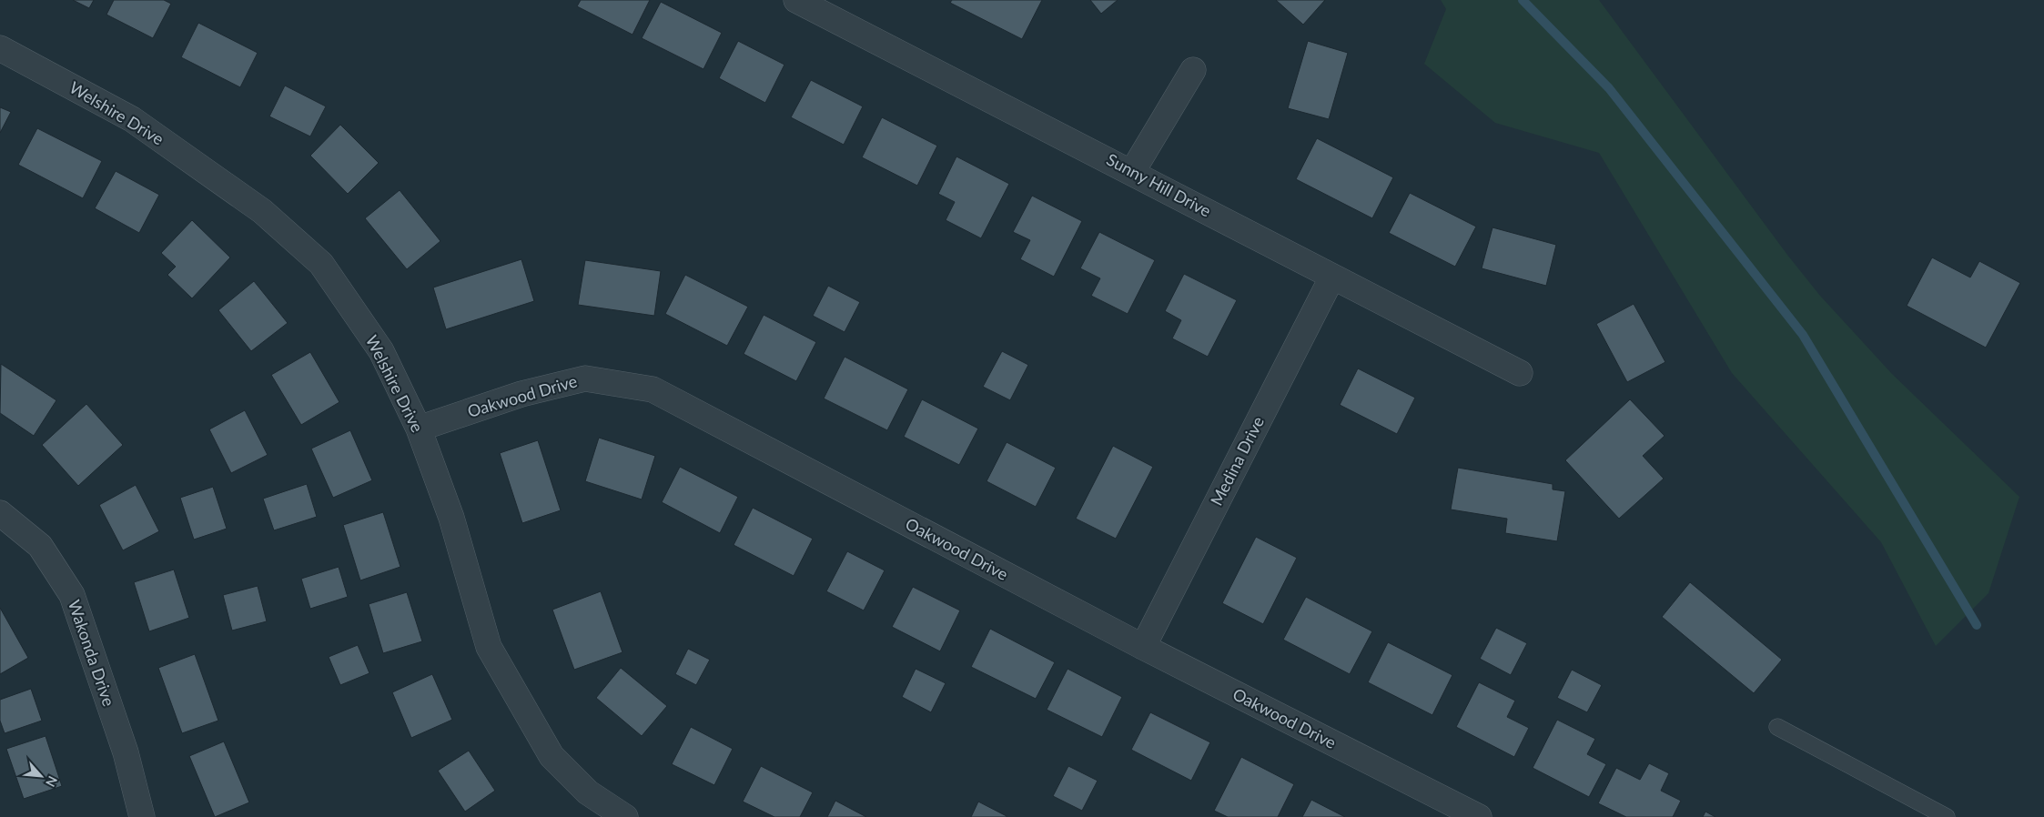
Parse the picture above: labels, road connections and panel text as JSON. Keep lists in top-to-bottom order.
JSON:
{
  "streets": {
    "street": [
      "Welshire Drive",
      "Sunny Hill Drive",
      "Oakwood Drive",
      "Medina Drive",
      "Wakonda Drive"
    ]
  },
  "crossings": [
    ["Welshire Drive", "Oakwood Drive"],
    ["Sunny Hill Drive", "Medina Drive"],
    ["Oakwood Drive", "Medina Drive"]
  ],
  "north": "bottom right"
}
